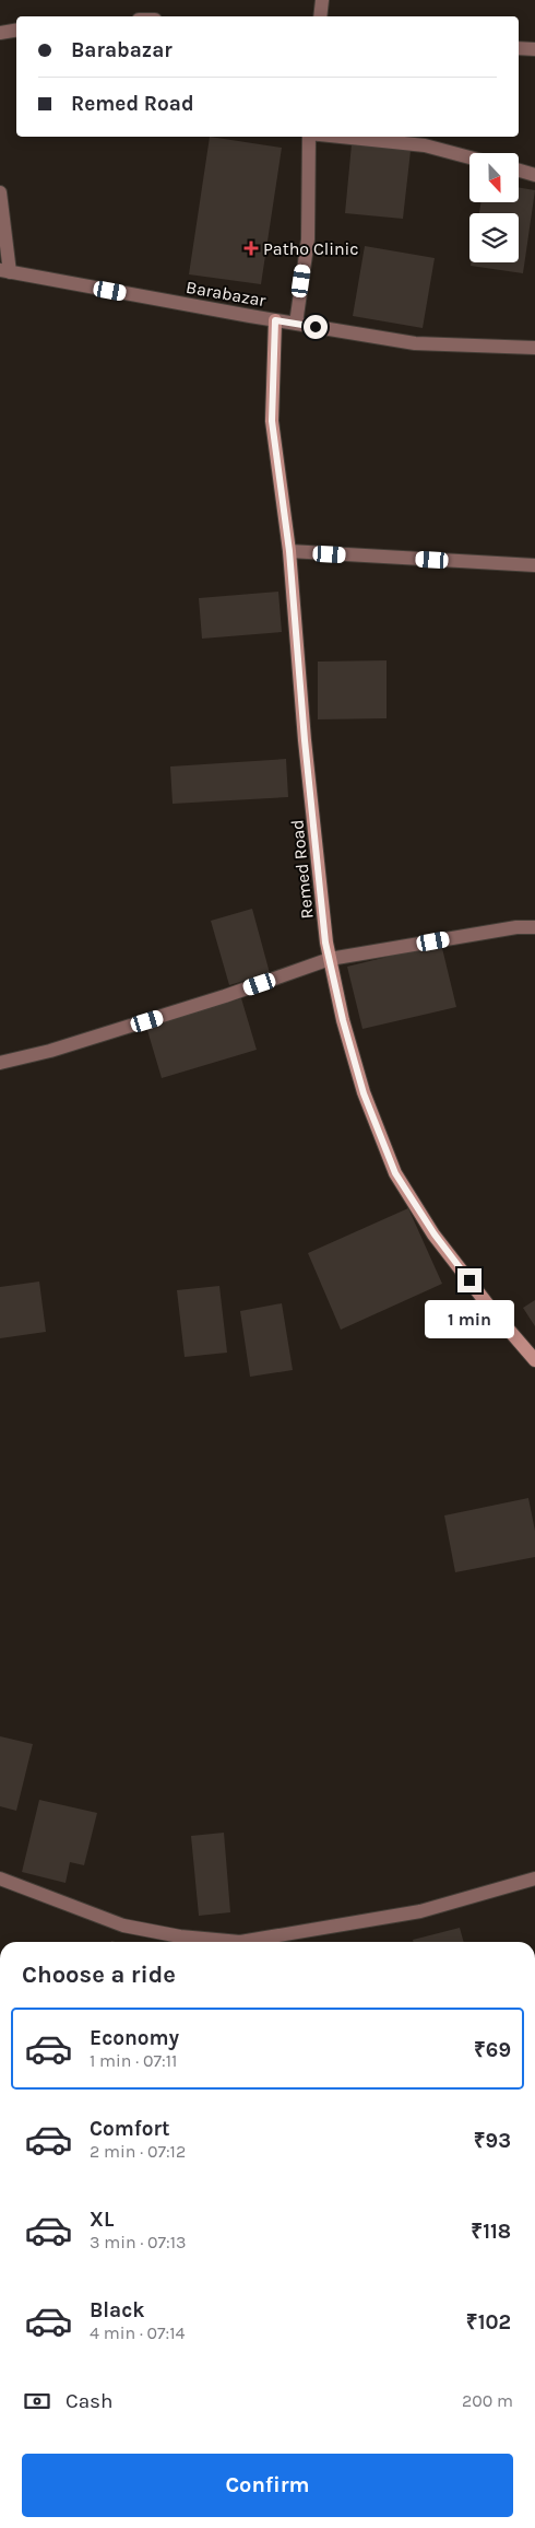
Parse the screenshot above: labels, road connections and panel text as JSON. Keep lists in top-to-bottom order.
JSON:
{
  "streets": {
    "street": ["Barabazar", "Remed Road"]
  },
  "crossings": [
    ["Barabazar", "Remed Road"]
  ],
  "places": {
    "health": ["Patho Clinic"]
  },
  "north": "bottom",
  "page": {
    "banner": ["Barabazar", "Remed Road"],
    "bubble": "1 min",
    "heading": "Choose a ride",
    "list": [
      {
        "name": "Economy",
        "note": "1 min · 07:11",
        "value": "₹69"
      },
      {
        "name": "Comfort",
        "note": "2 min · 07:12",
        "value": "₹93"
      },
      {
        "name": "XL",
        "note": "3 min · 07:13",
        "value": "₹118"
      },
      {
        "name": "Black",
        "note": "4 min · 07:14",
        "value": "₹102"
      }
    ],
    "pay": ["Cash", "200 m"],
    "buttons": "Confirm"
  }
}
